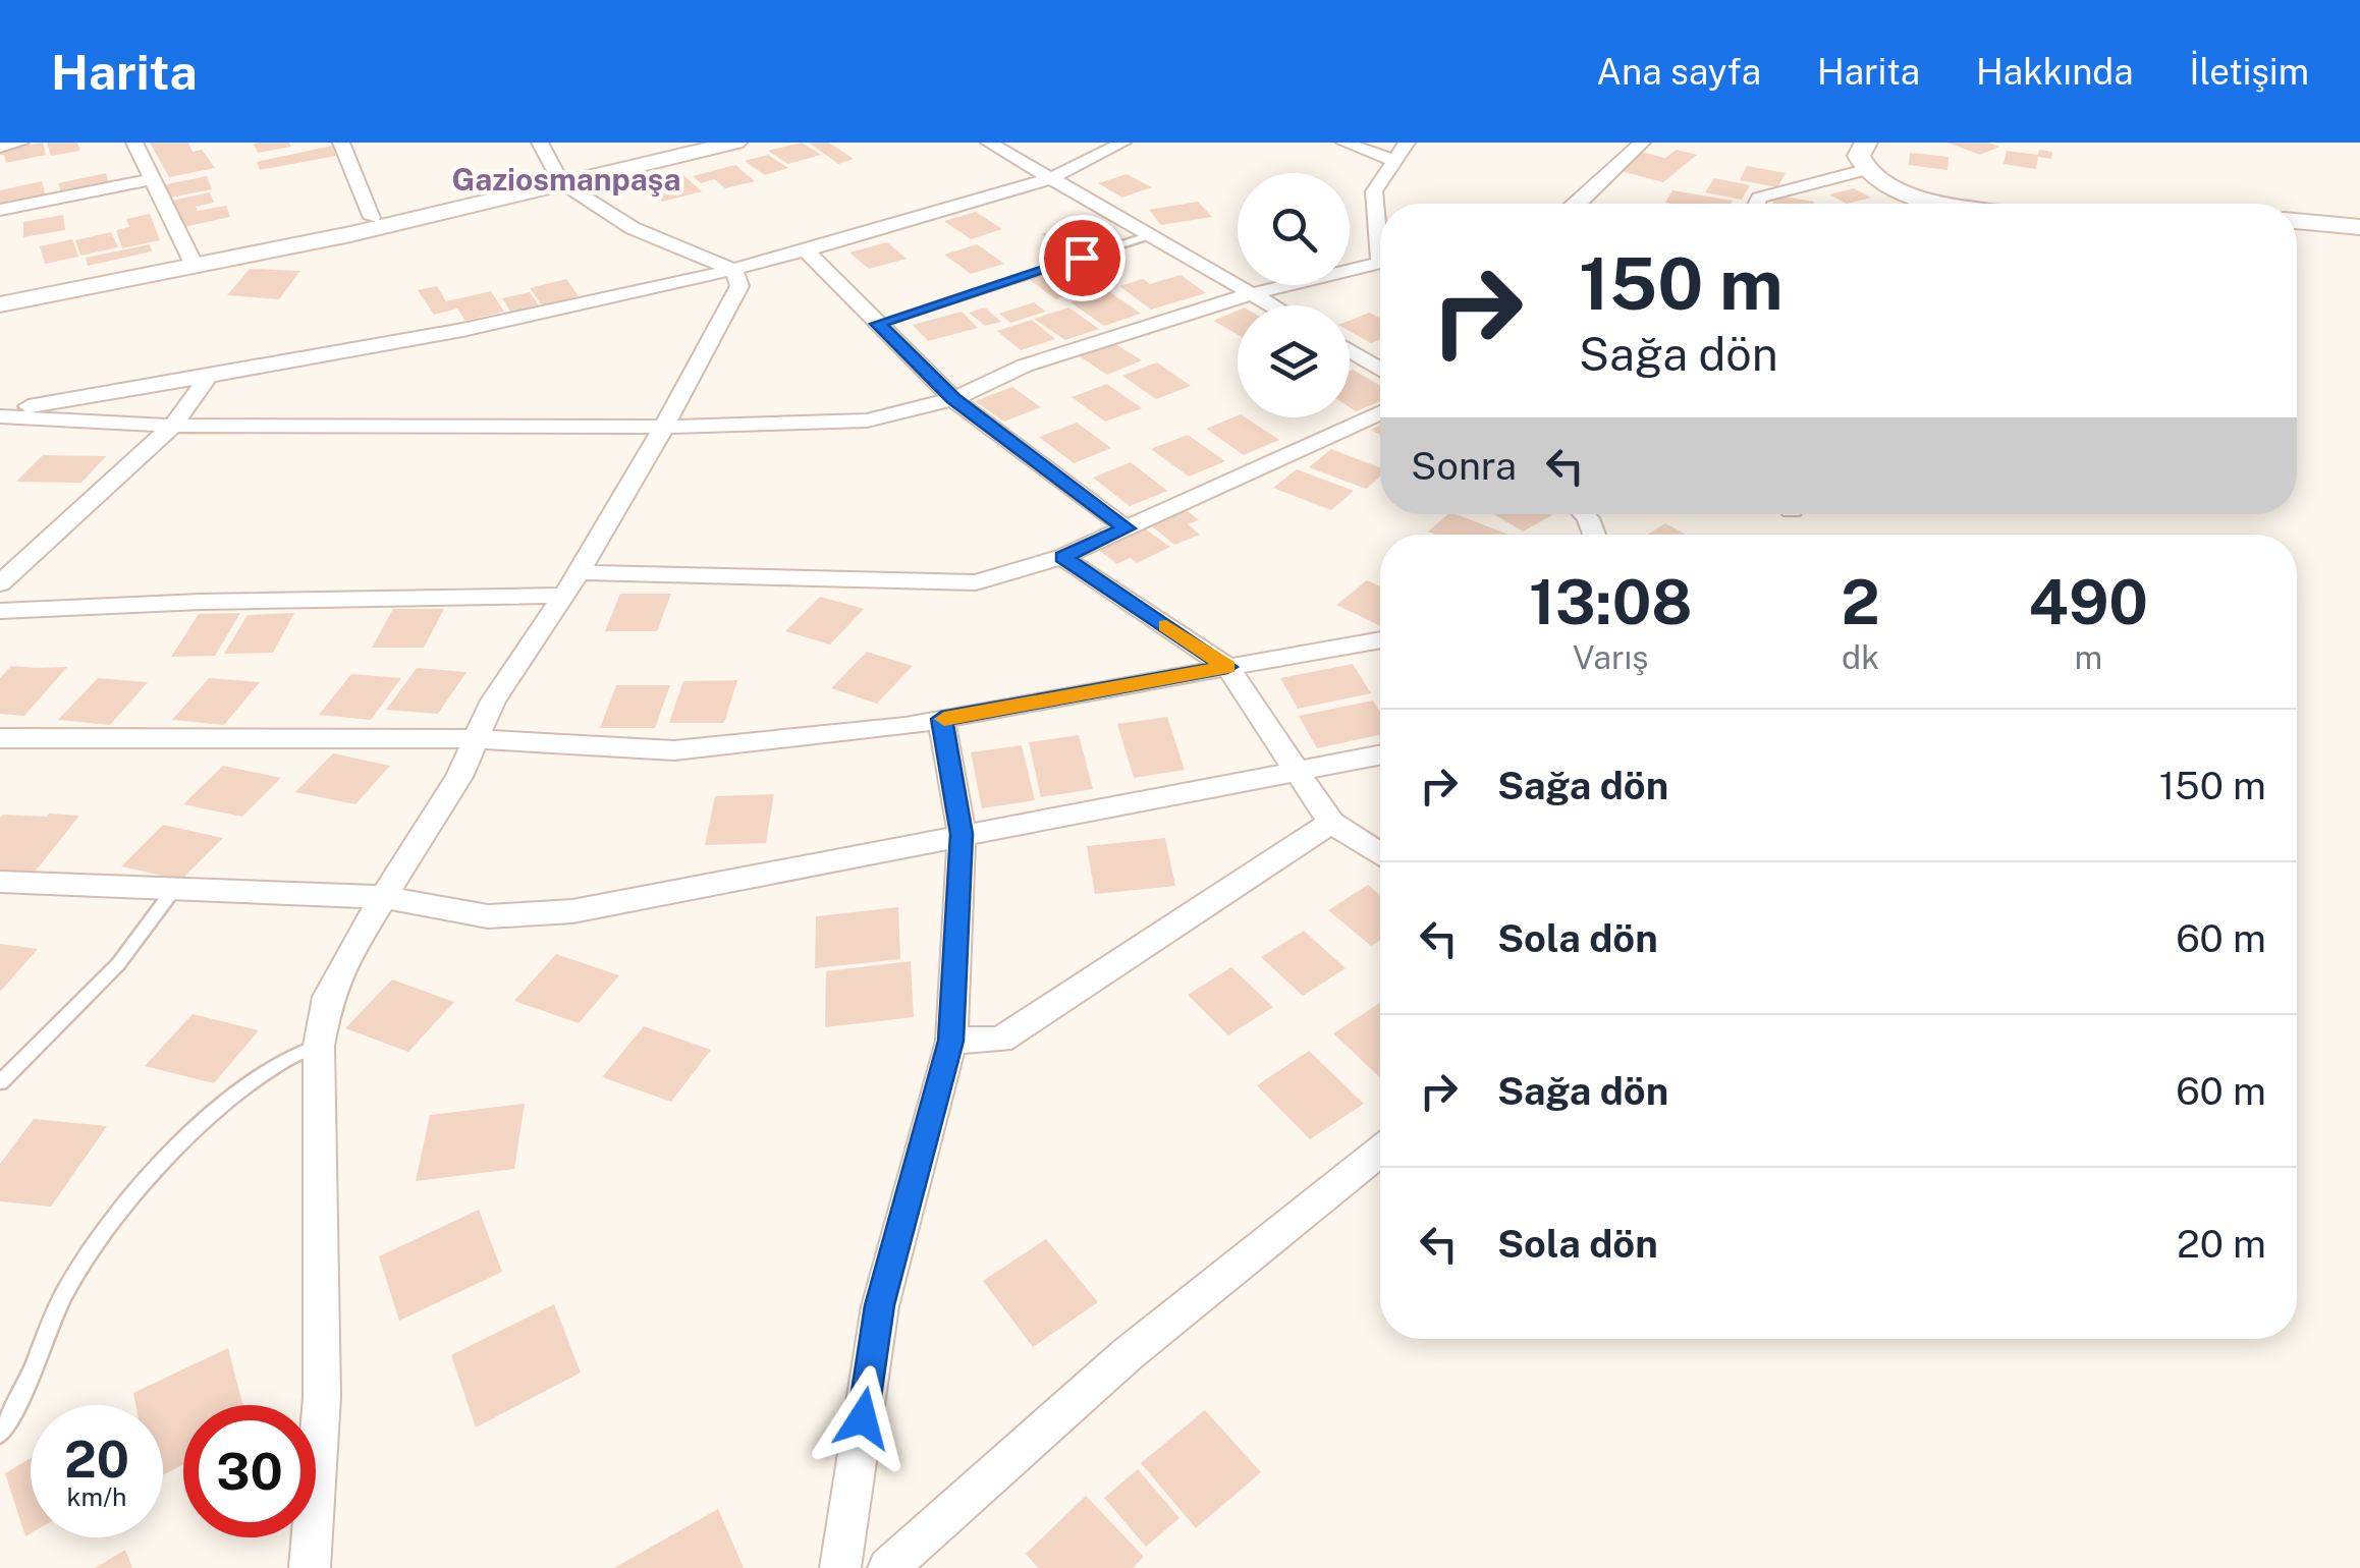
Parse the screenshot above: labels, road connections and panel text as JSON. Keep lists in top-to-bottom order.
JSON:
{
  "districts": ["Gaziosmanpaşa"],
  "page": {
    "header": "Harita",
    "nav": [
      "Ana sayfa",
      "Harita",
      "Hakkında",
      "İletişim"
    ],
    "turn": ["150 m", "Sağa dön"],
    "then": "Sonra",
    "eta": [
      "13:08",
      "Varış",
      "2",
      "dk",
      "490",
      "m"
    ],
    "list": [
      {
        "name": "Sağa dön",
        "value": "150 m"
      },
      {
        "name": "Sola dön",
        "value": "60 m"
      },
      {
        "name": "Sağa dön",
        "value": "60 m"
      },
      {
        "name": "Sola dön",
        "value": "20 m"
      }
    ],
    "speed": "20 km/h",
    "limit": "30"
  }
}
